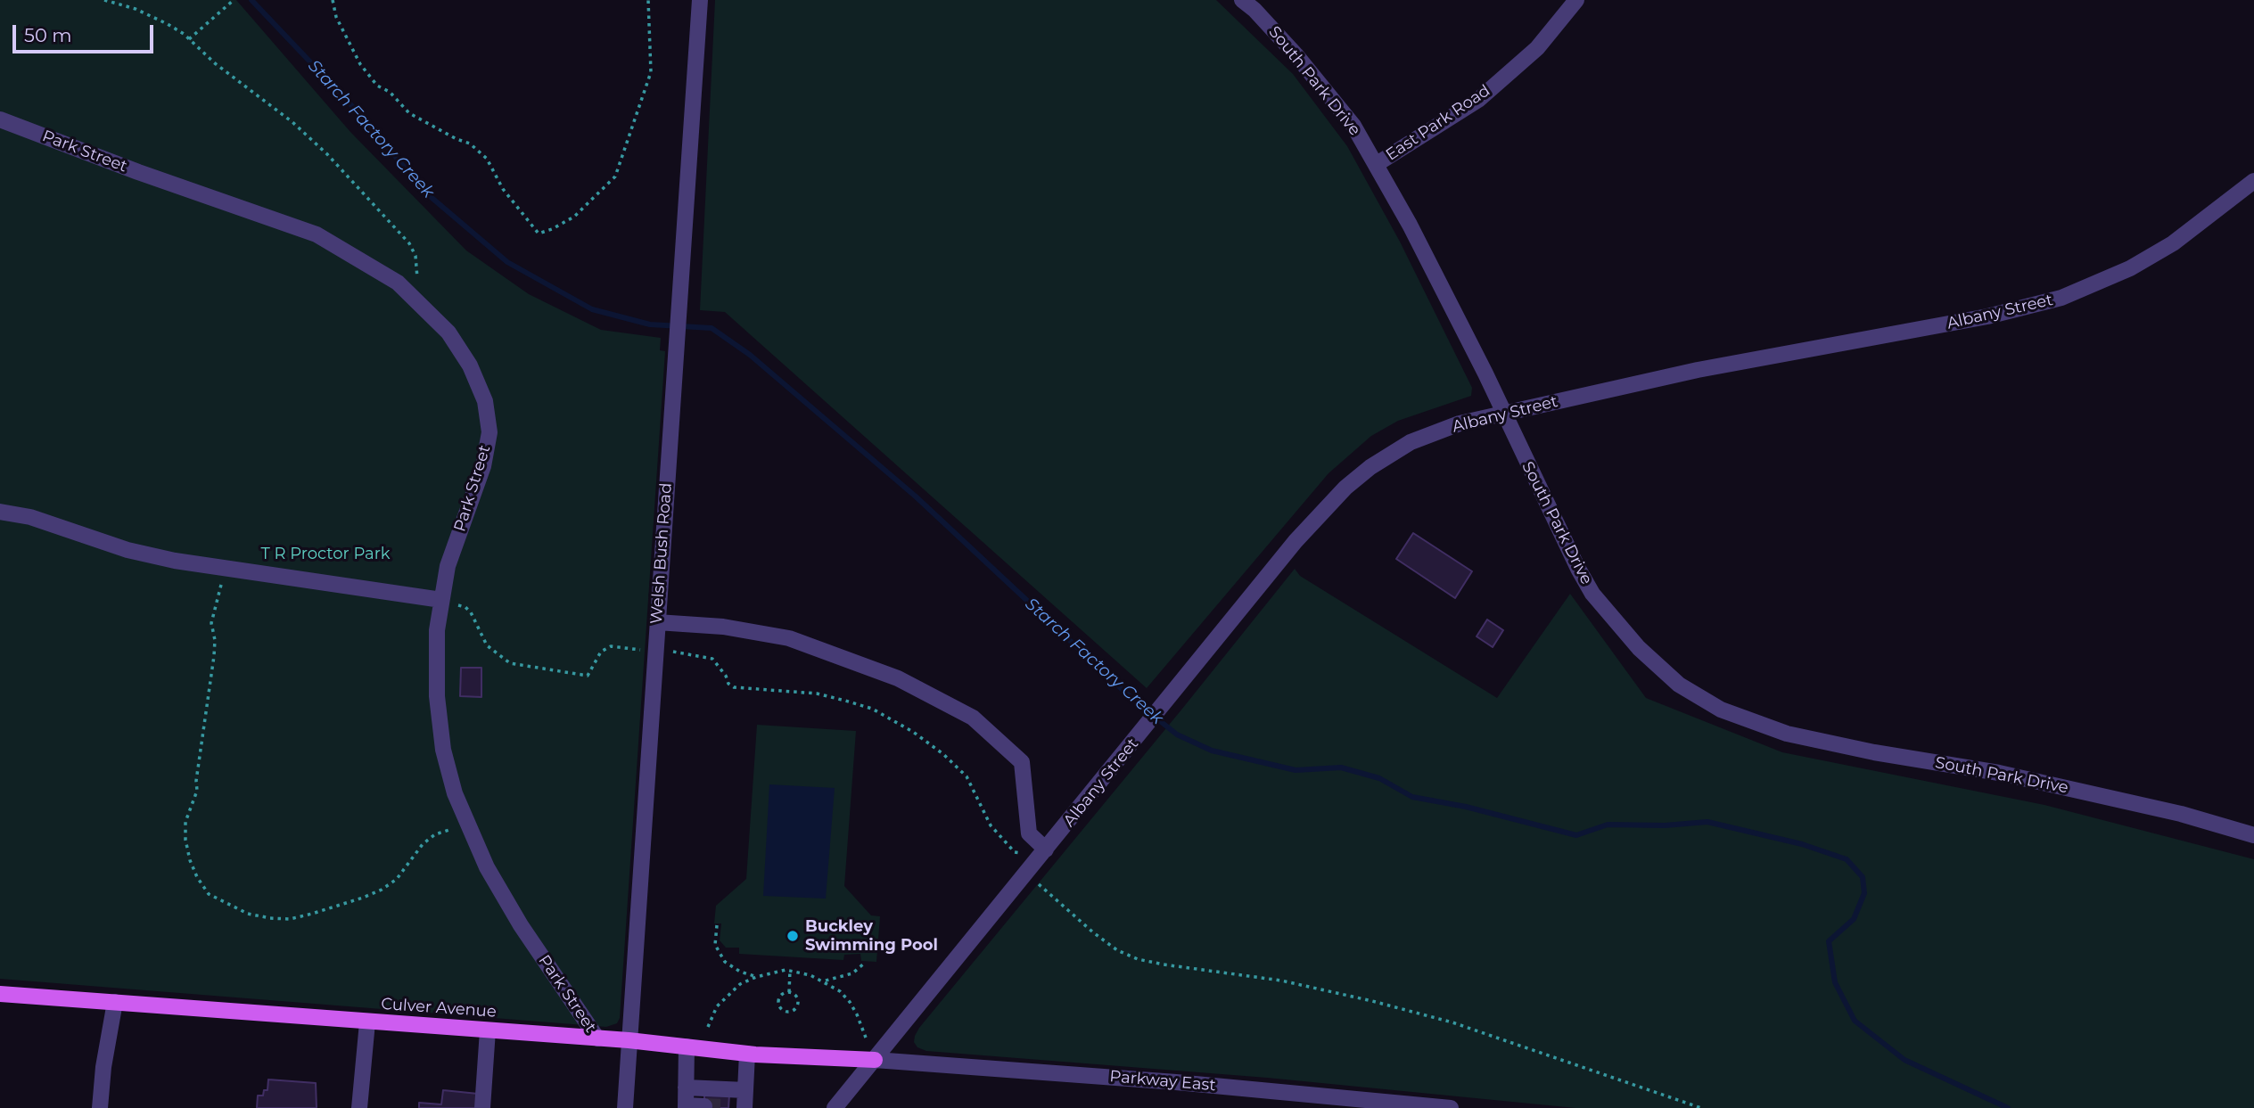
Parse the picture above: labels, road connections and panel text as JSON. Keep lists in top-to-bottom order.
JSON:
{
  "streets": {
    "main road": ["Culver Avenue"],
    "street": [
      "South Park Drive",
      "East Park Road",
      "Park Street",
      "Albany Street",
      "Welsh Bush Road",
      "Parkway East"
    ]
  },
  "crossings": [
    ["South Park Drive", "East Park Road"],
    ["South Park Drive", "Albany Street"],
    ["Park Street", "Culver Avenue"],
    ["Albany Street", "Culver Avenue"],
    ["Albany Street", "Parkway East"],
    ["Welsh Bush Road", "Culver Avenue"],
    ["Culver Avenue", "Parkway East"]
  ],
  "water": ["Starch Factory Creek"],
  "parks": ["T R Proctor Park"],
  "places": ["Buckley Swimming Pool"],
  "scale_bar": "50 m"
}
